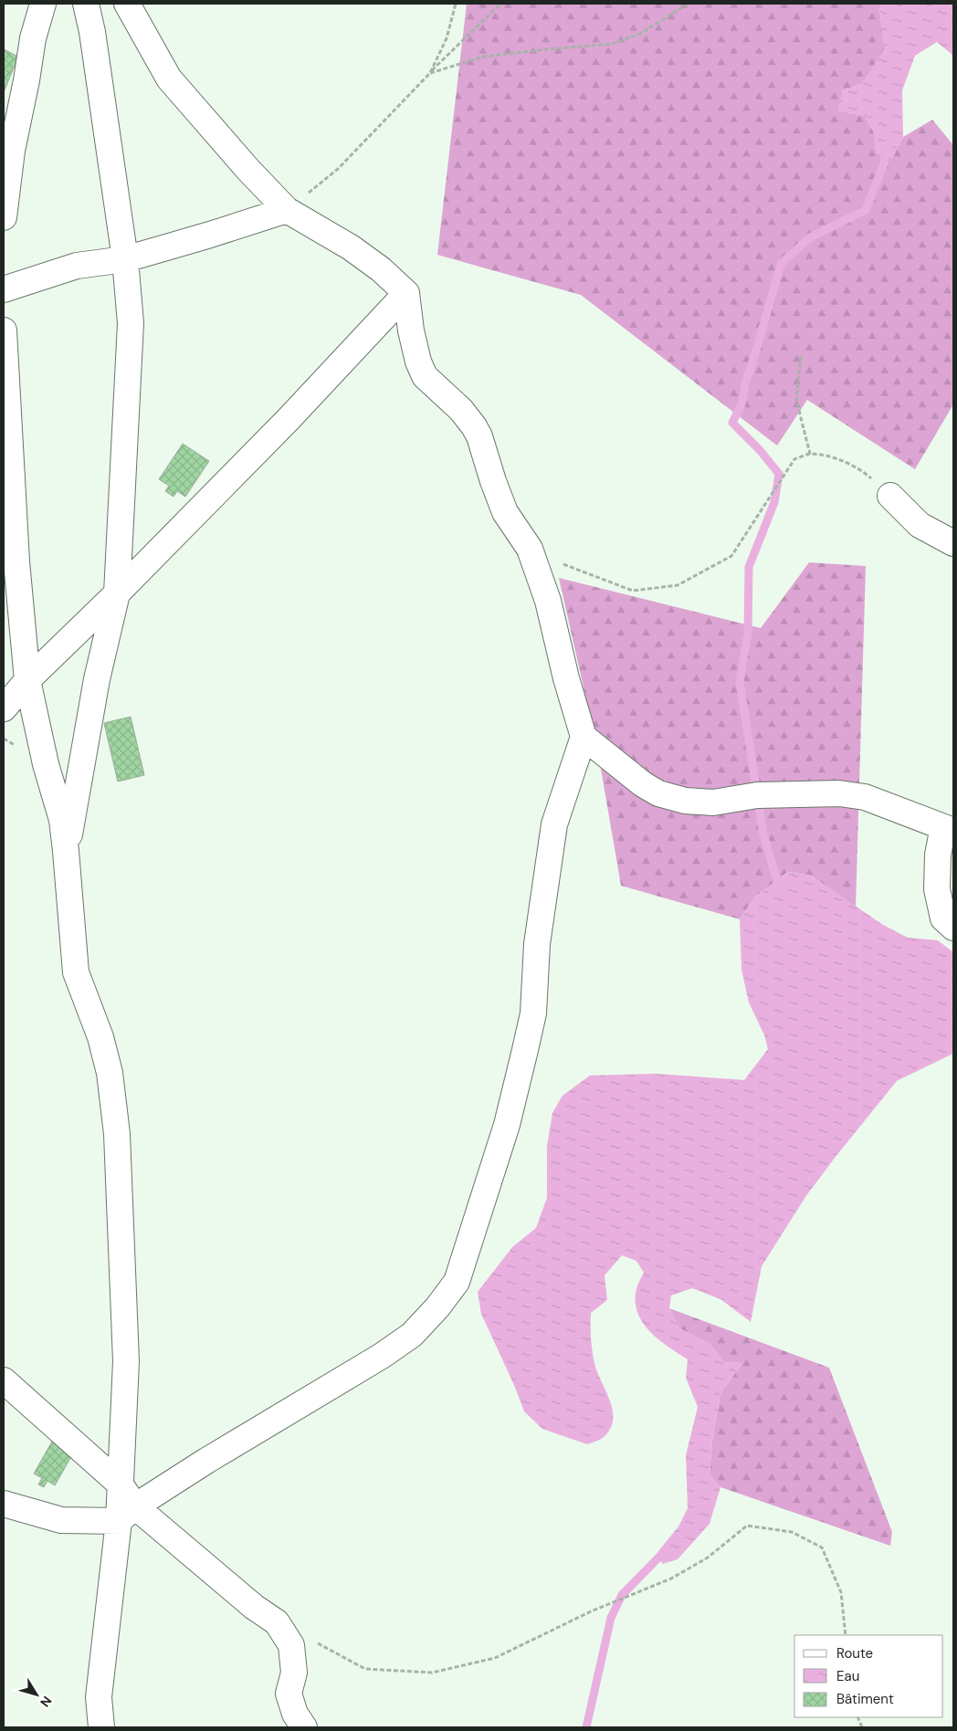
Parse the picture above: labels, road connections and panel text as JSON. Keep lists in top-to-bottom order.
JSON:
{
  "legend": ["Route", "Eau", "Bâtiment"],
  "north": "bottom right"
}
